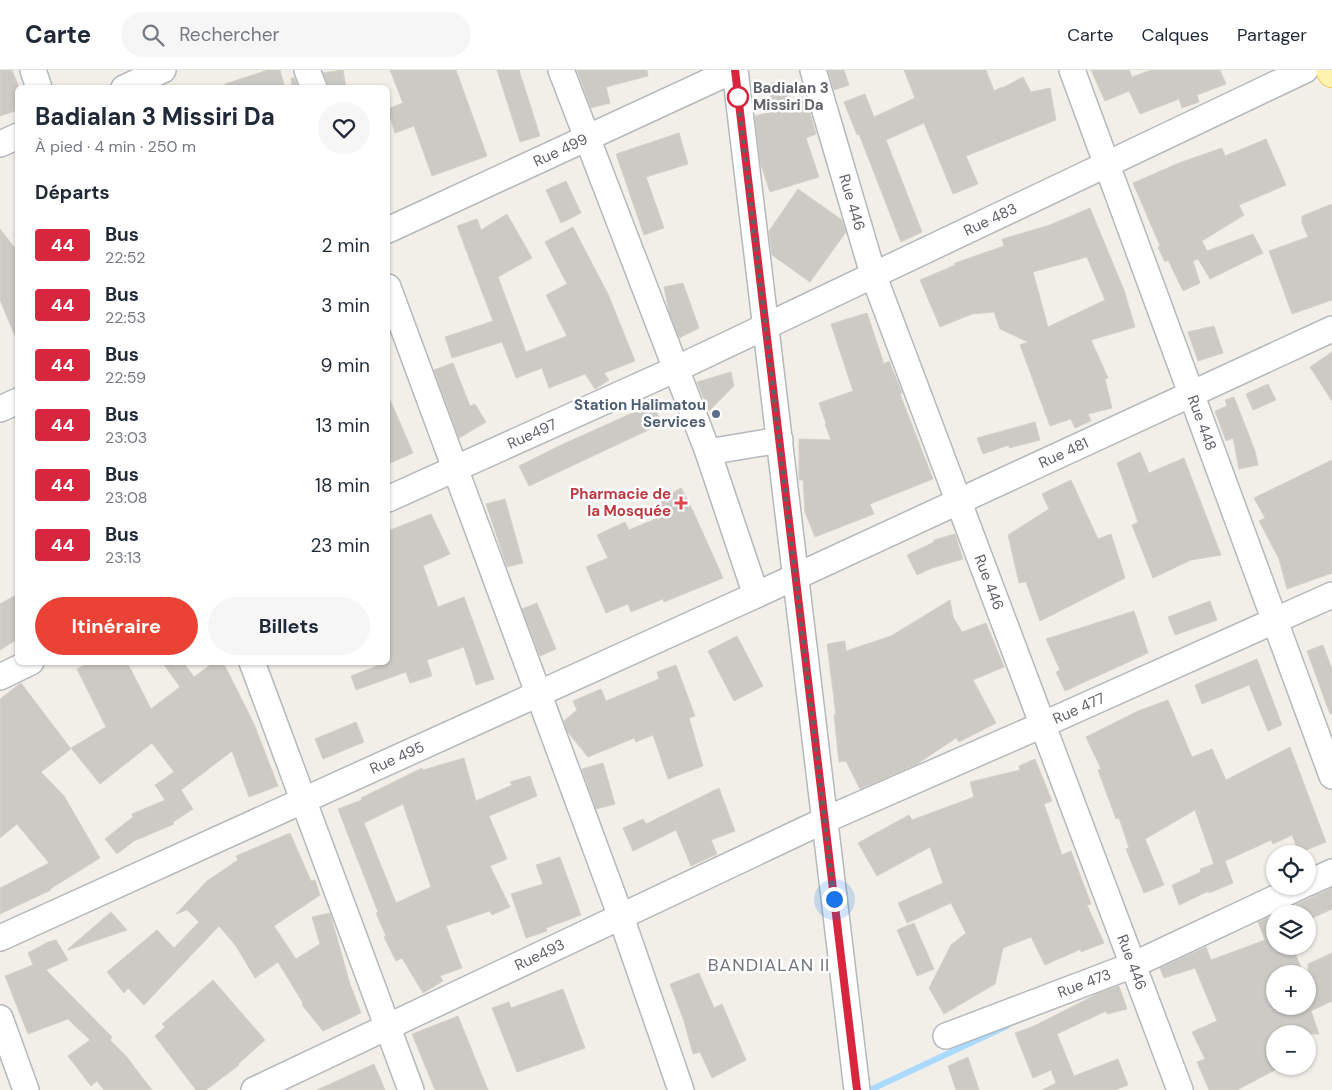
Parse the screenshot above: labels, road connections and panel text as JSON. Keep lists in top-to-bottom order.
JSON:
{
  "streets": {
    "street": [
      "Rue 499",
      "Rue 446",
      "Rue 483",
      "Rue 448",
      "Rue497",
      "Rue 481",
      "Rue 477",
      "Rue 495",
      "Rue493",
      "Rue 473"
    ]
  },
  "crossings": [
    ["Rue 446", "Rue 483"],
    ["Rue 446", "Rue 481"],
    ["Rue 446", "Rue 477"],
    ["Rue 446", "Rue 473"],
    ["Rue 483", "Rue 448"],
    ["Rue 483", "Rue497"],
    ["Rue 448", "Rue 481"],
    ["Rue 448", "Rue 477"],
    ["Rue 481", "Rue 495"],
    ["Rue 477", "Rue493"]
  ],
  "districts": ["BANDIALAN II"],
  "places": {
    "other": ["Badialan 3 Missiri Da", "Station Halimatou Services"],
    "health": ["Pharmacie de la Mosquée"]
  },
  "lines": ["bus line 44"],
  "page": {
    "header": "Carte",
    "search": "Rechercher",
    "nav": ["Carte", "Calques", "Partager"],
    "heading": [
      ["Badialan 3 Missiri Da", "À pied · 4 min · 250 m"],
      "Départs"
    ],
    "list": [
      {
        "mark": "44",
        "name": "Bus",
        "note": "22:52",
        "value": "2 min"
      },
      {
        "mark": "44",
        "name": "Bus",
        "note": "22:53",
        "value": "3 min"
      },
      {
        "mark": "44",
        "name": "Bus",
        "note": "22:59",
        "value": "9 min"
      },
      {
        "mark": "44",
        "name": "Bus",
        "note": "23:03",
        "value": "13 min"
      },
      {
        "mark": "44",
        "name": "Bus",
        "note": "23:08",
        "value": "18 min"
      },
      {
        "mark": "44",
        "name": "Bus",
        "note": "23:13",
        "value": "23 min"
      }
    ],
    "buttons": ["Itinéraire", "Billets"],
    "map_buttons": ["+", "−"]
  }
}
